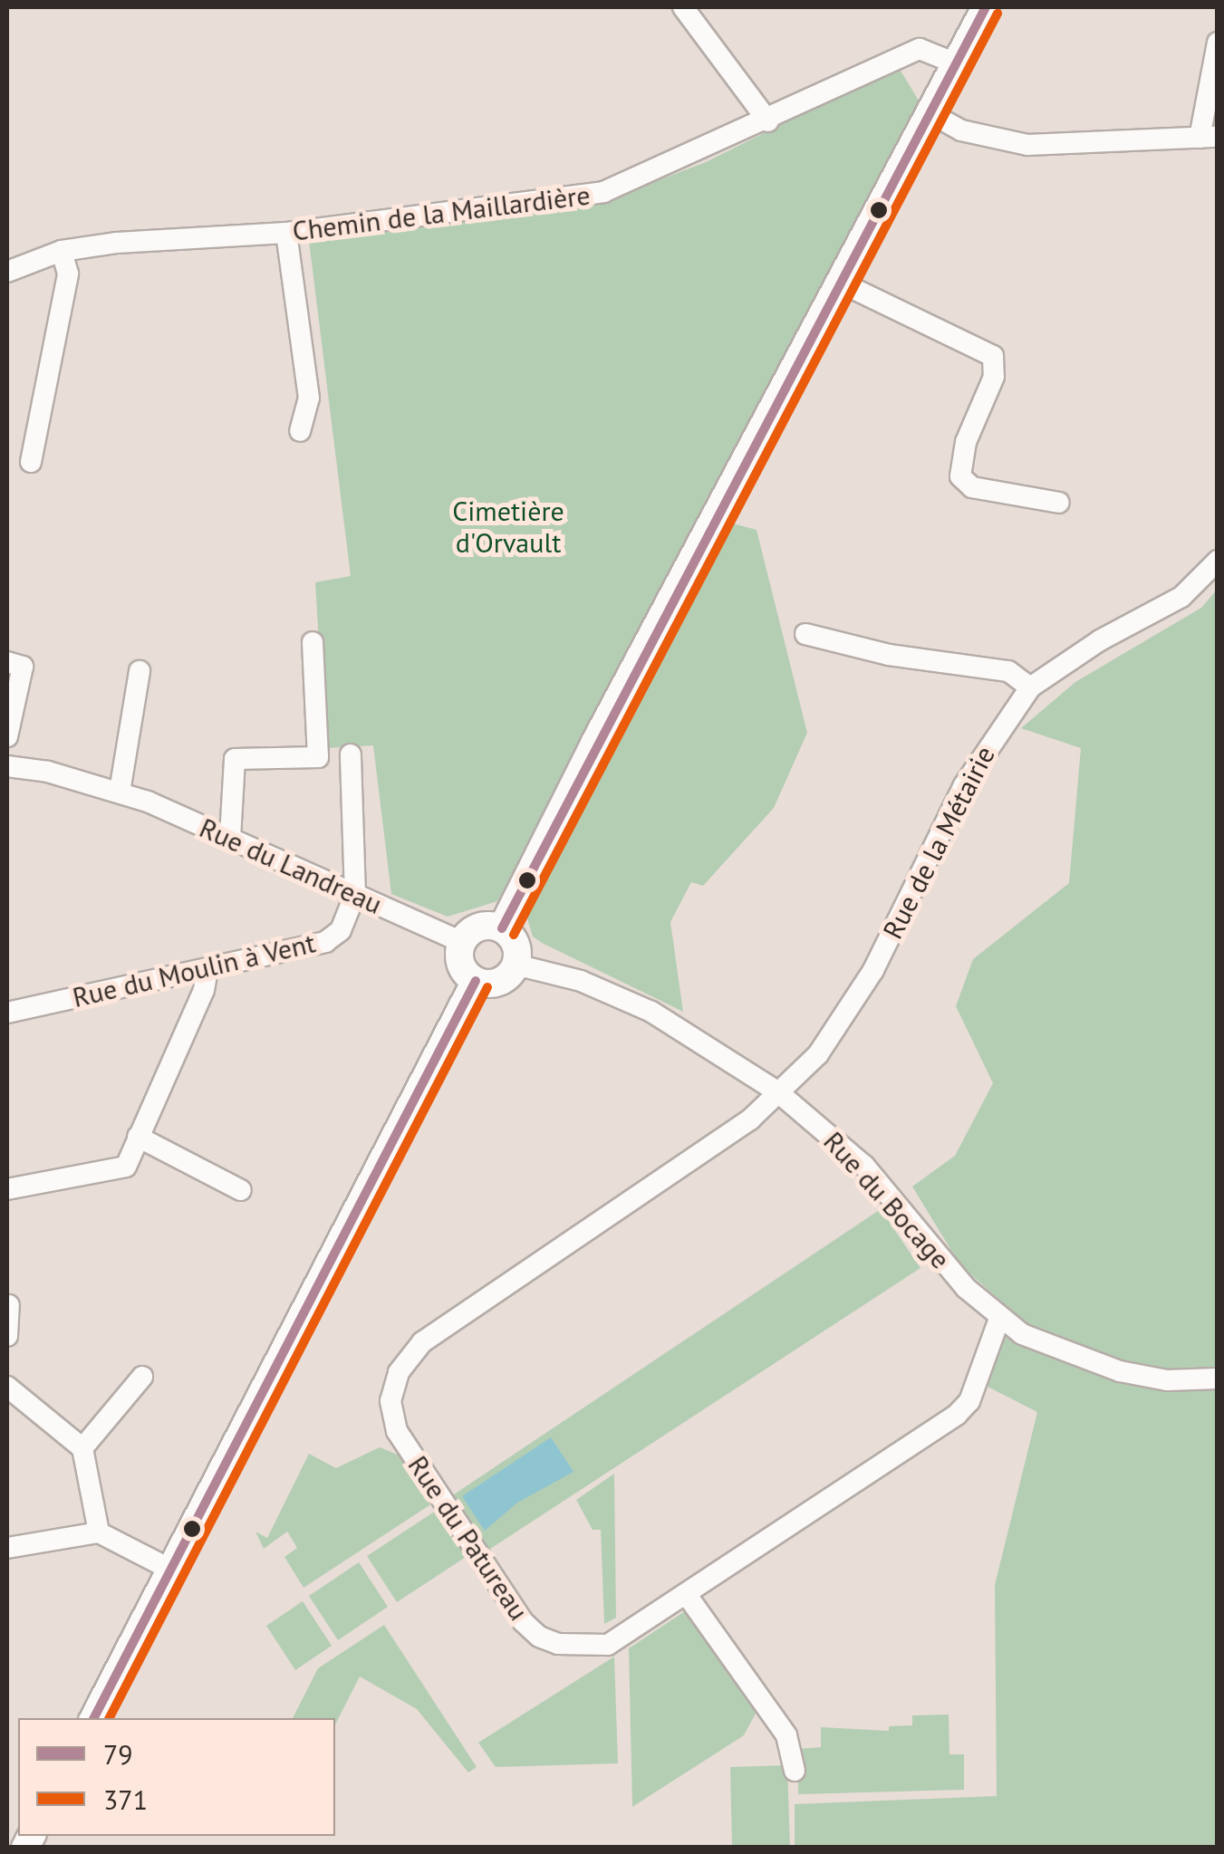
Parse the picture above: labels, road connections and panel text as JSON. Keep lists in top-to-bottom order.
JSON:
{
  "streets": {
    "street": [
      "Chemin de la Maillardière",
      "Rue de la Métairie",
      "Rue du Landreau",
      "Rue du Moulin à Vent",
      "Rue du Bocage",
      "Rue du Patureau"
    ]
  },
  "crossings": [
    ["Rue de la Métairie", "Rue du Bocage"],
    ["Rue de la Métairie", "Rue du Patureau"],
    ["Rue du Landreau", "Rue du Moulin à Vent"],
    ["Rue du Landreau", "Rue du Bocage"],
    ["Rue du Bocage", "Rue du Patureau"]
  ],
  "parks": ["Cimetière d'Orvault"],
  "lines": ["transit line 79", "transit line 371"],
  "legend": ["79", "371"]
}
